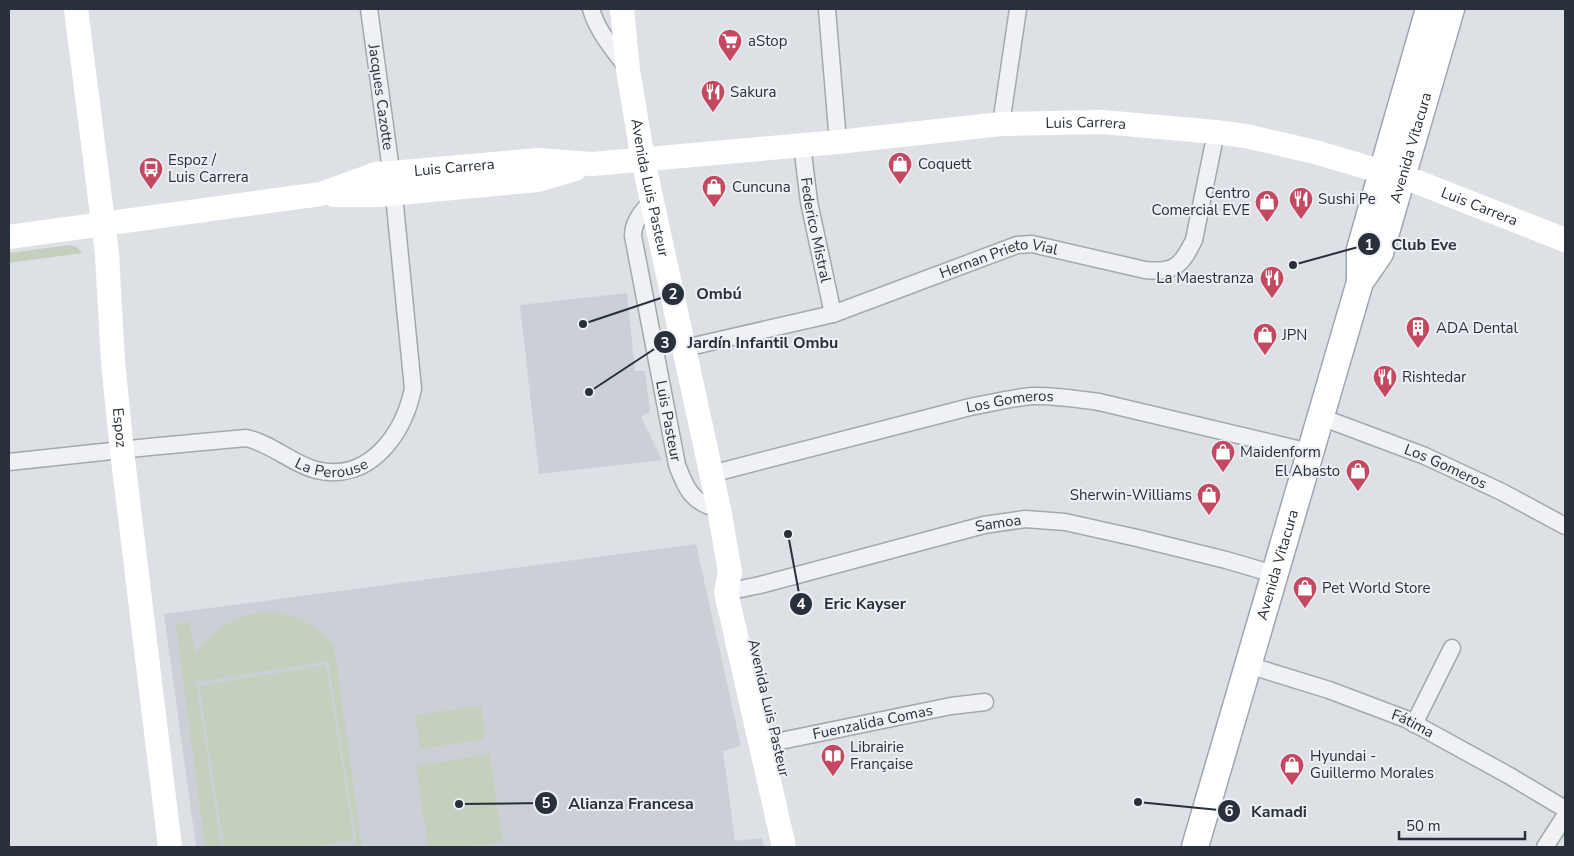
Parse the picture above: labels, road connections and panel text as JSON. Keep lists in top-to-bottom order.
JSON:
{
  "streets": {
    "main road": ["Avenida Vitacura"],
    "street": [
      "Jacques Cazotte",
      "Luis Carrera",
      "Avenida Luis Pasteur",
      "Federico Mistral",
      "Hernan Prieto Vial",
      "Los Gomeros",
      "Luis Pasteur",
      "Espoz",
      "La Perouse",
      "Samoa",
      "Fuenzalida Comas",
      "Fátima"
    ]
  },
  "crossings": [
    ["Jacques Cazotte", "Luis Carrera"],
    ["Jacques Cazotte", "La Perouse"],
    ["Luis Carrera", "Avenida Vitacura"],
    ["Luis Carrera", "Avenida Luis Pasteur"],
    ["Luis Carrera", "Federico Mistral"],
    ["Luis Carrera", "Hernan Prieto Vial"],
    ["Luis Carrera", "Espoz"],
    ["Luis Carrera", "La Perouse"],
    ["Avenida Vitacura", "Los Gomeros"],
    ["Avenida Vitacura", "Samoa"],
    ["Avenida Vitacura", "Fátima"],
    ["Avenida Luis Pasteur", "Hernan Prieto Vial"],
    ["Avenida Luis Pasteur", "Los Gomeros"],
    ["Avenida Luis Pasteur", "Luis Pasteur"],
    ["Avenida Luis Pasteur", "Samoa"],
    ["Avenida Luis Pasteur", "Fuenzalida Comas"],
    ["Federico Mistral", "Hernan Prieto Vial"],
    ["Espoz", "La Perouse"]
  ],
  "places": {
    "supermarket": ["aStop"],
    "restaurant": [
      "Sakura",
      "Sushi Pe",
      "La Maestranza",
      "Rishtedar"
    ],
    "shop": [
      "Coquett",
      "Cuncuna",
      "Centro Comercial EVE",
      "JPN",
      "Maidenform",
      "El Abasto",
      "Sherwin-Williams",
      "Pet World Store",
      "Hyundai - Guillermo Morales"
    ],
    "bus stop": ["Espoz / Luis Carrera"],
    "other": [
      "Club Eve",
      "Ombú",
      "Jardín Infantil Ombu",
      "Eric Kayser",
      "Kamadi",
      "Alianza Francesa"
    ],
    "building": ["ADA Dental"],
    "library": ["Librairie Française"]
  },
  "scale_bar": "50 m"
}
